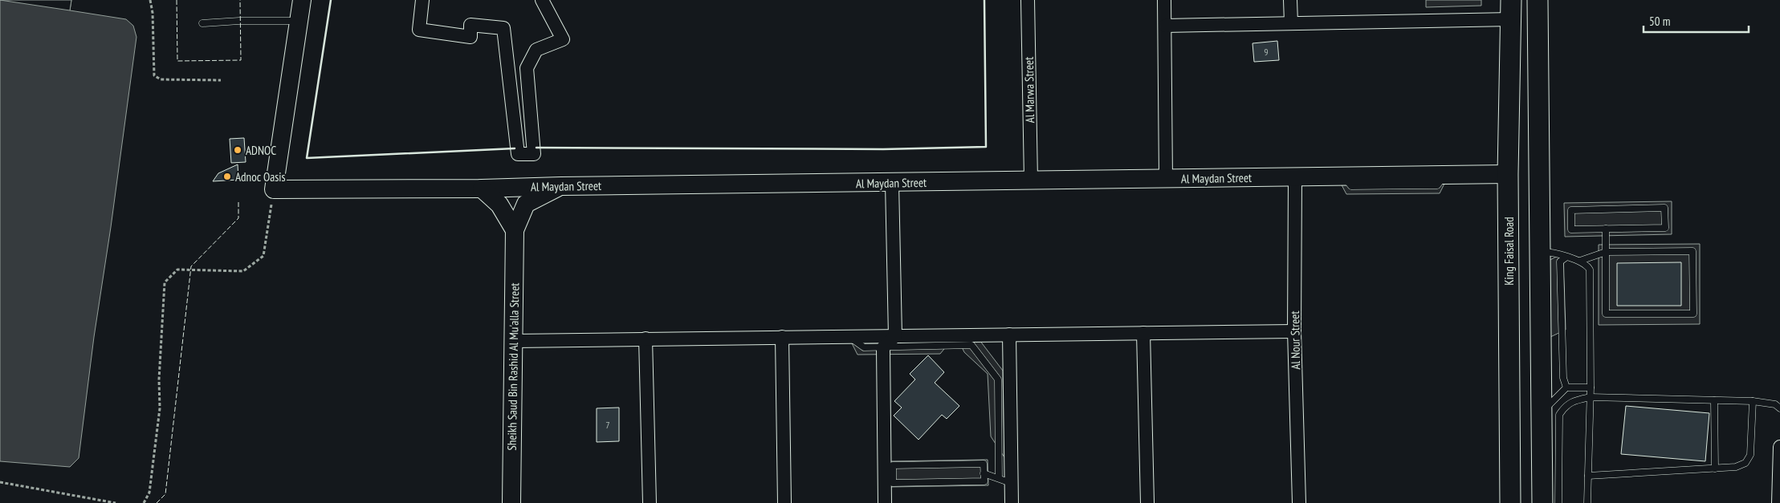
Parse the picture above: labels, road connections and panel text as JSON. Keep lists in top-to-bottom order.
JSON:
{
  "streets": {
    "main road": ["King Faisal Road"],
    "street": [
      "Al Marwa Street",
      "Al Maydan Street",
      "Al Nour Street",
      "Sheikh Saud Bin Rashid Al Mu'alla Street"
    ]
  },
  "crossings": [
    ["Al Marwa Street", "Al Maydan Street"],
    ["Al Maydan Street", "King Faisal Road"],
    ["Al Maydan Street", "Al Nour Street"],
    ["Al Maydan Street", "Sheikh Saud Bin Rashid Al Mu'alla Street"]
  ],
  "places": ["ADNOC", "Adnoc Oasis"],
  "house_numbers": ["9", "7"],
  "scale_bar": "50 m"
}
